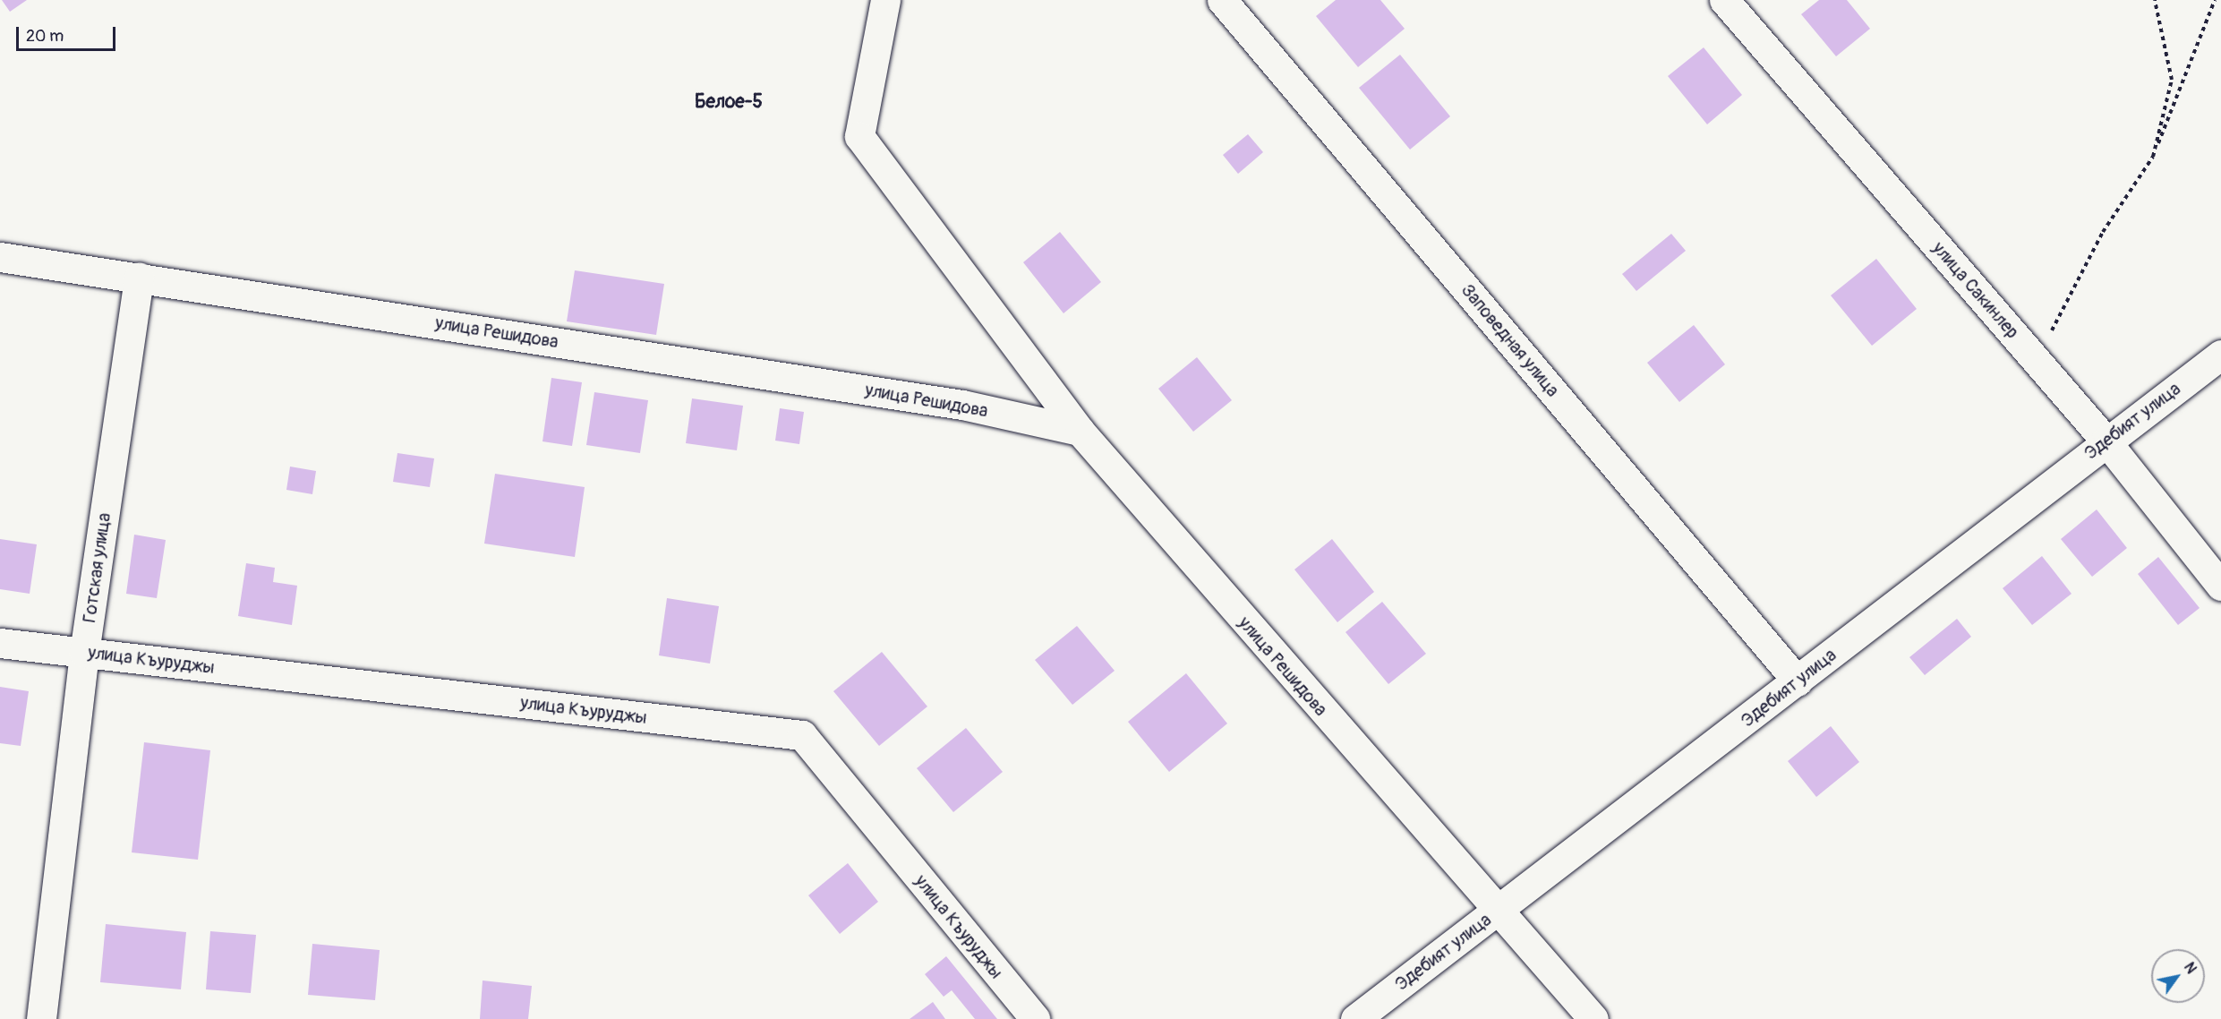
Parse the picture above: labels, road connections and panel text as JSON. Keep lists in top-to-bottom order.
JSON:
{
  "streets": {
    "street": [
      "улица Сакинлер",
      "улица Решидова",
      "Заповедная улица",
      "Эдебият улица",
      "Готская улица",
      "улица Къуруджы"
    ]
  },
  "crossings": [
    ["улица Сакинлер", "Эдебият улица"],
    ["улица Решидова", "Эдебият улица"],
    ["улица Решидова", "Готская улица"],
    ["Заповедная улица", "Эдебият улица"],
    ["Готская улица", "улица Къуруджы"]
  ],
  "districts": ["Белое-5"],
  "scale_bar": "20 m",
  "north": "top right"
}
